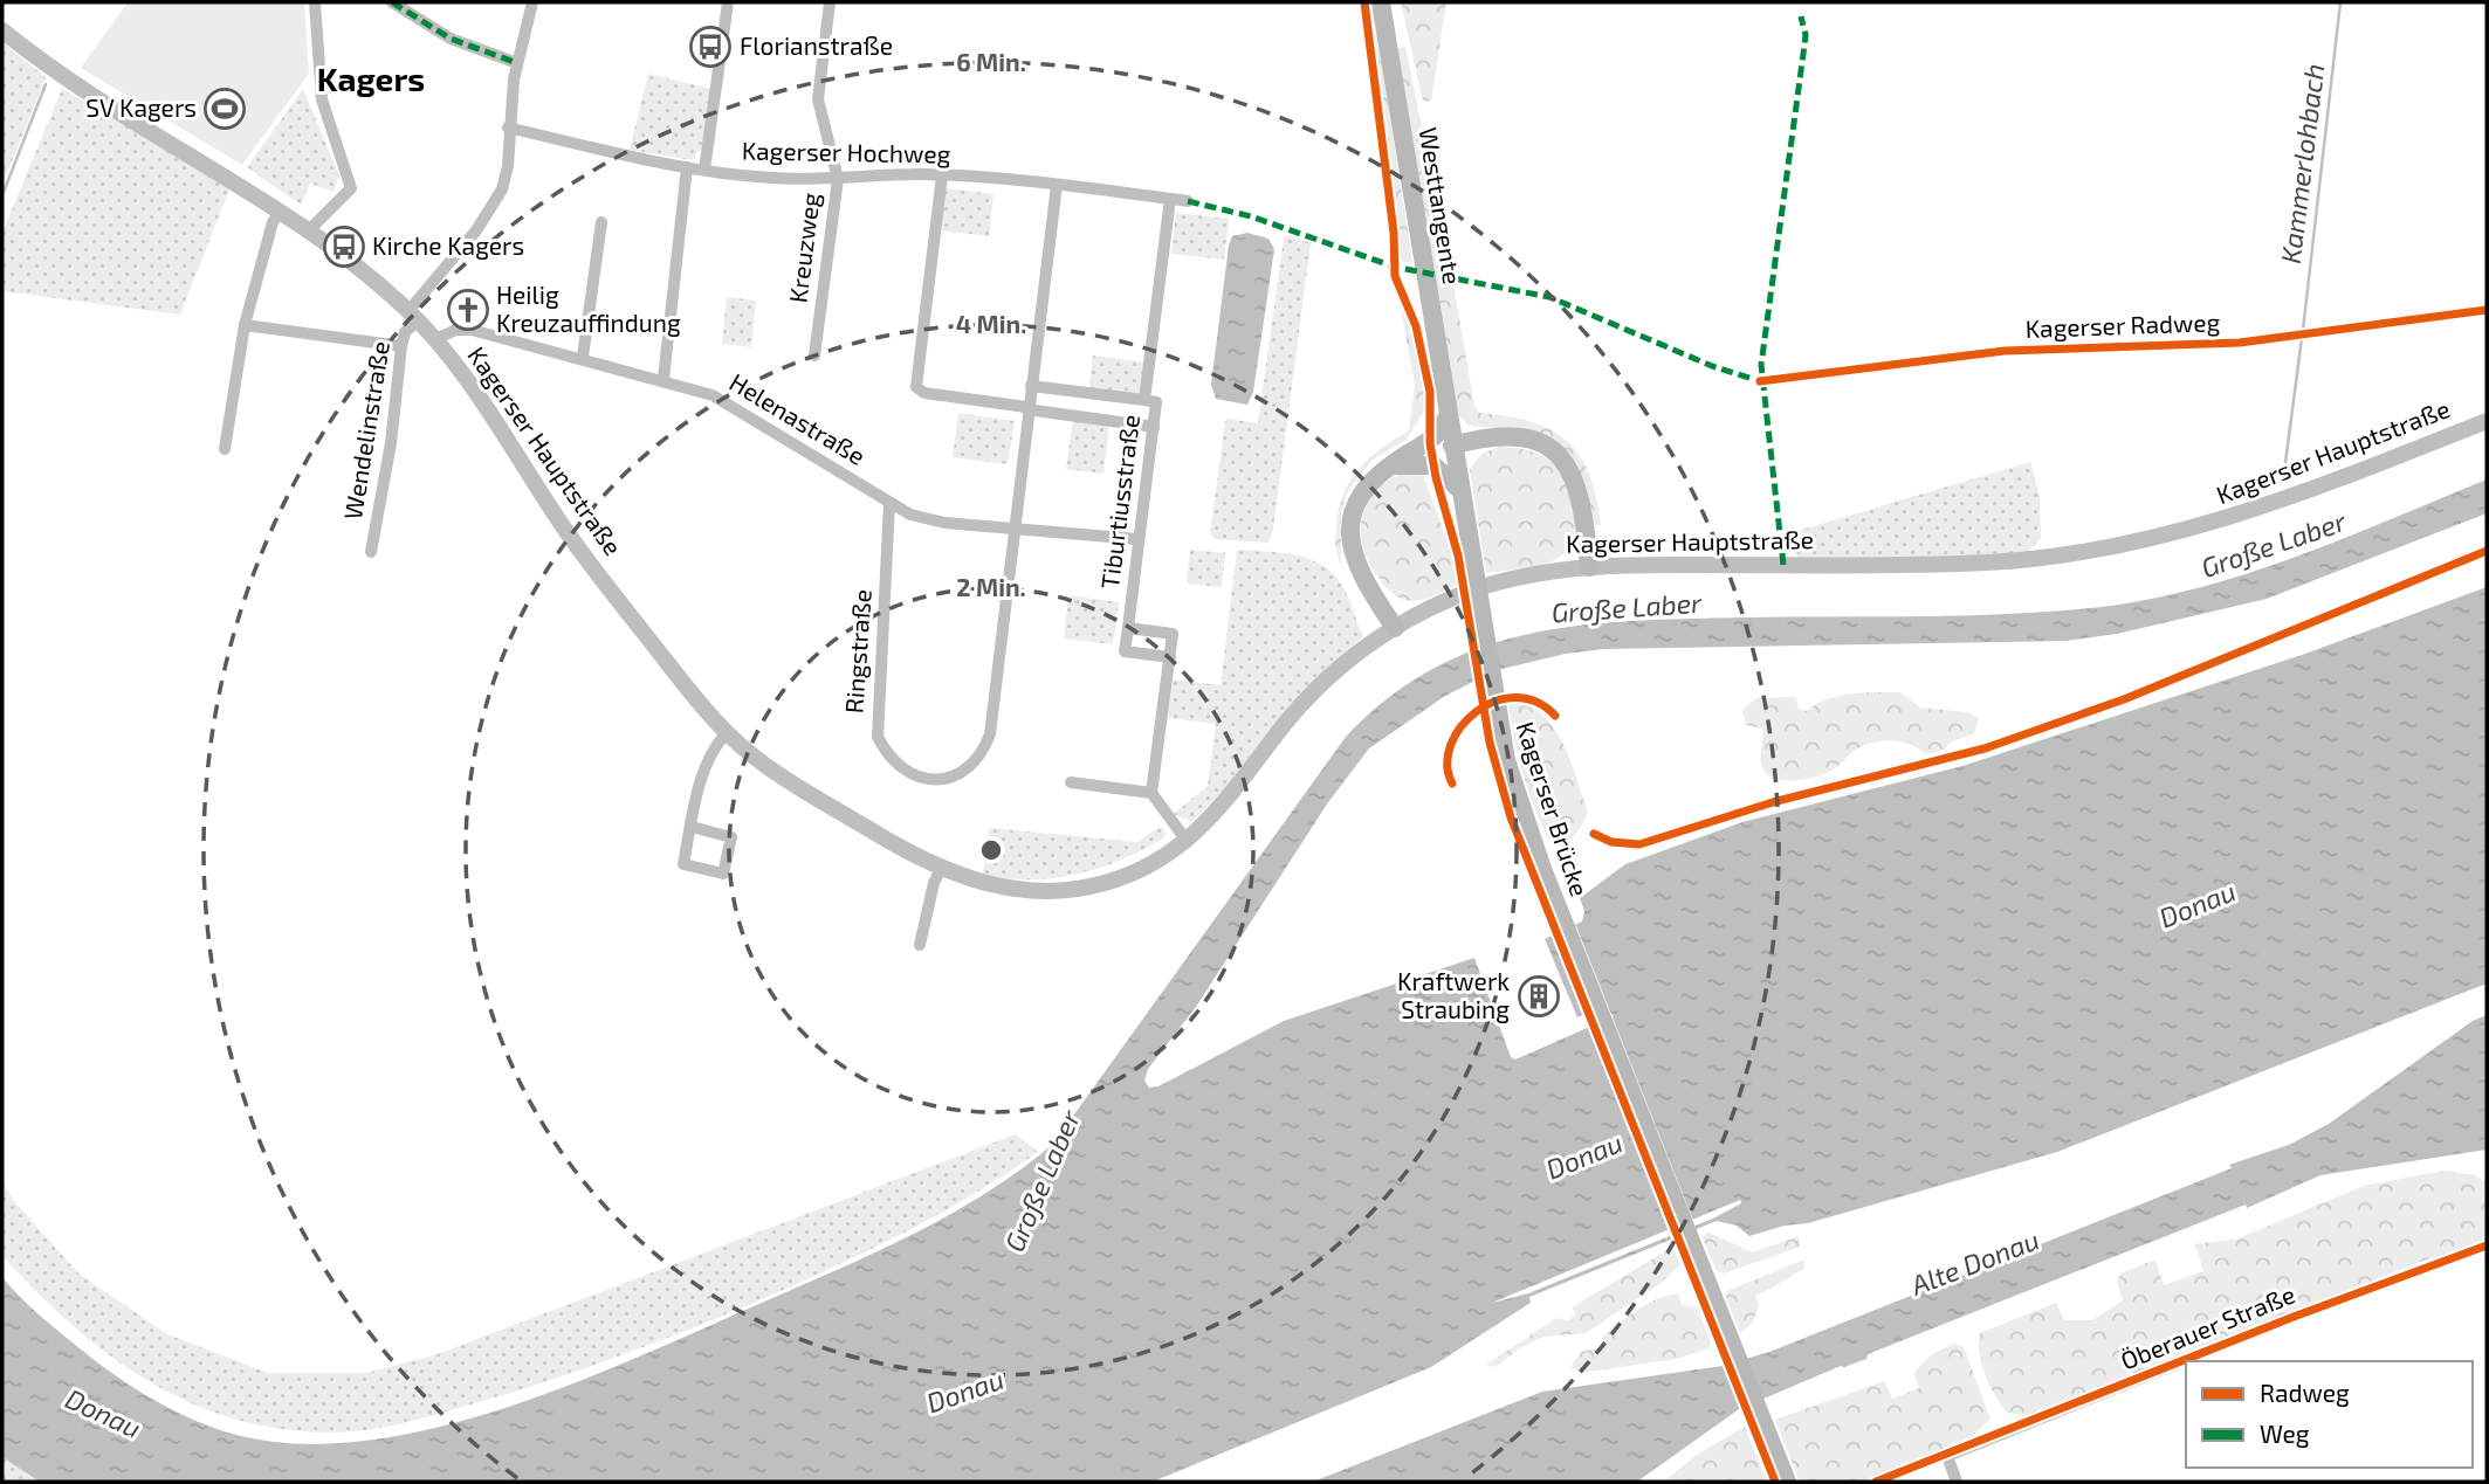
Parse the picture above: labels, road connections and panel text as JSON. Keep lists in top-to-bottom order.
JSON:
{
  "streets": {
    "main road": ["Westtangente", "Kagerser Brücke"],
    "street": [
      "Kagerser Hochweg",
      "Kreuzweg",
      "Helenastraße",
      "Wendelinstraße",
      "Kagerser Hauptstraße",
      "Tiburtiusstraße",
      "Ringstraße",
      "Öberauer Straße"
    ],
    "cycle path": ["Kagerser Radweg"]
  },
  "crossings": [
    ["Kagerser Hochweg", "Kreuzweg"],
    ["Kagerser Hochweg", "Wendelinstraße"],
    ["Kagerser Hochweg", "Tiburtiusstraße"],
    ["Kagerser Hochweg", "Ringstraße"],
    ["Westtangente", "Kagerser Brücke"],
    ["Helenastraße", "Kagerser Hauptstraße"],
    ["Helenastraße", "Tiburtiusstraße"],
    ["Helenastraße", "Ringstraße"],
    ["Wendelinstraße", "Kagerser Hauptstraße"]
  ],
  "districts": ["Kagers"],
  "water": [
    "Kammerlohbach",
    "Große Laber",
    "Donau",
    "Alte Donau"
  ],
  "places": {
    "bus stop": ["Florianstraße", "Kirche Kagers"],
    "sports": ["SV Kagers"],
    "church": ["Heilig Kreuzauffindung"],
    "building": ["Kraftwerk Straubing"]
  },
  "legend": ["Radweg", "Weg"],
  "rings": ["6 Min.", "4 Min.", "2 Min."]
}
